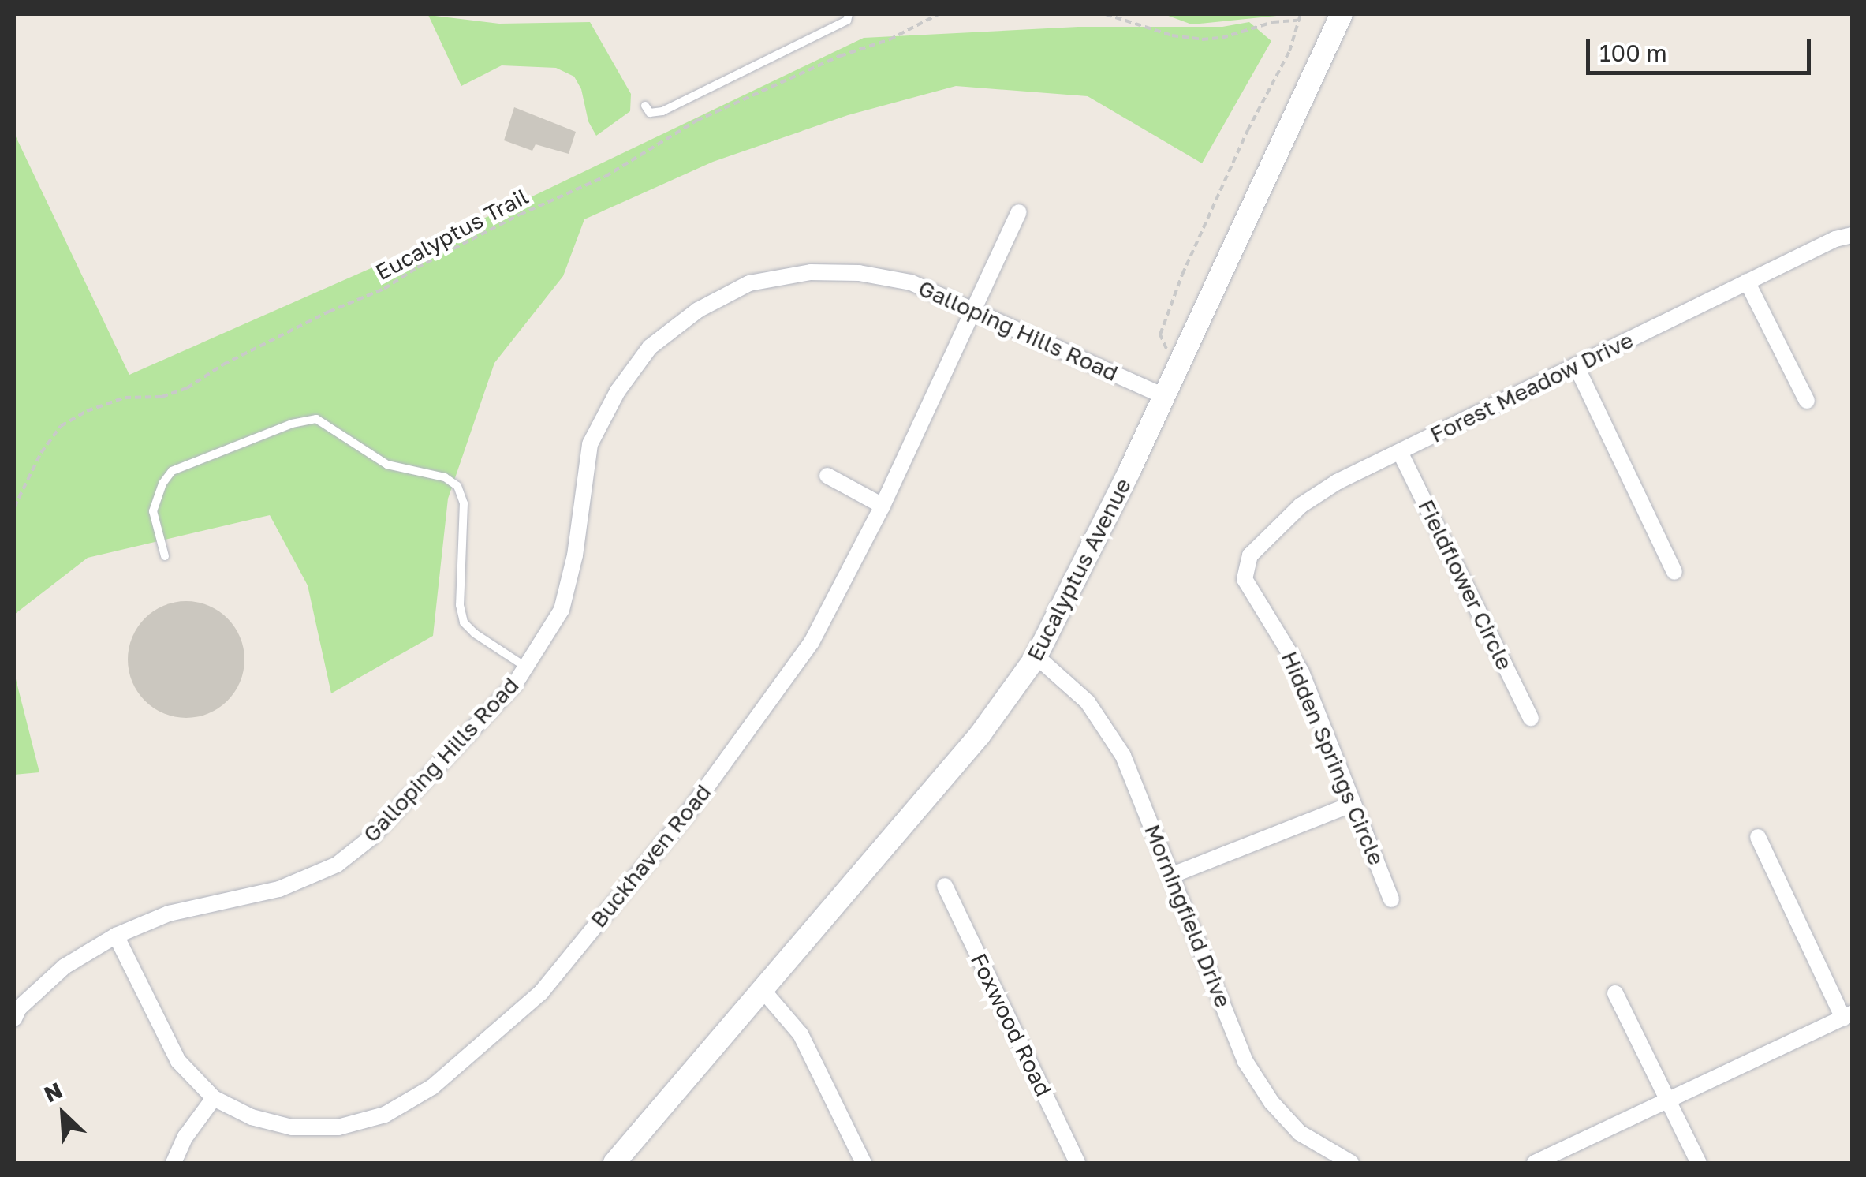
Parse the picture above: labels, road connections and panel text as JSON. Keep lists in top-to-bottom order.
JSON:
{
  "streets": {
    "street": [
      "Galloping Hills Road",
      "Forest Meadow Drive",
      "Eucalyptus Avenue",
      "Fieldflower Circle",
      "Hidden Springs Circle",
      "Buckhaven Road",
      "Morningfield Drive",
      "Foxwood Road"
    ],
    "path": ["Eucalyptus Trail"]
  },
  "crossings": [
    ["Galloping Hills Road", "Eucalyptus Avenue"],
    ["Galloping Hills Road", "Buckhaven Road"],
    ["Forest Meadow Drive", "Fieldflower Circle"],
    ["Forest Meadow Drive", "Hidden Springs Circle"],
    ["Eucalyptus Avenue", "Morningfield Drive"]
  ],
  "scale_bar": "100 m",
  "north": "top left"
}
